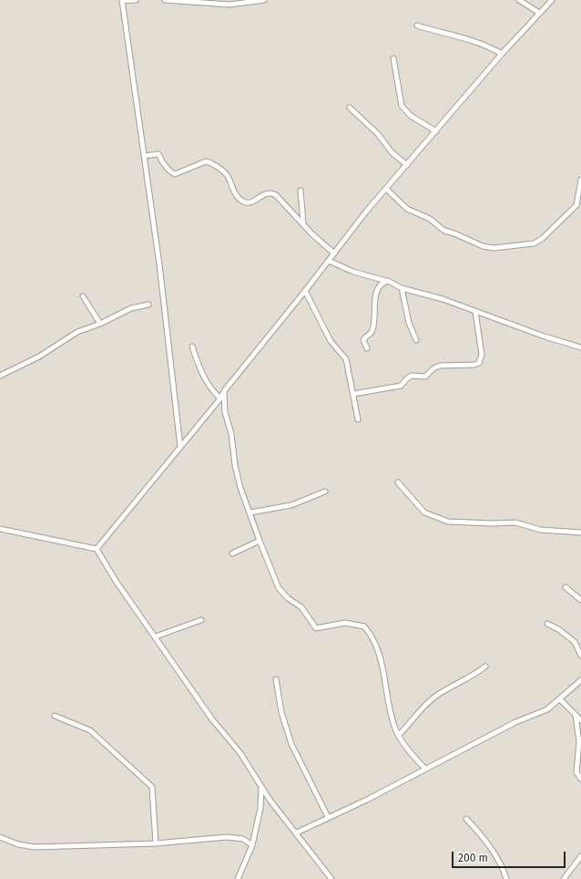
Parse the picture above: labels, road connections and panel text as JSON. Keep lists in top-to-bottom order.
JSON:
{
  "scale_bar": "200 m"
}
